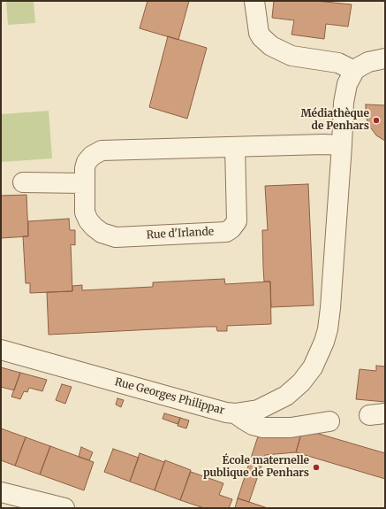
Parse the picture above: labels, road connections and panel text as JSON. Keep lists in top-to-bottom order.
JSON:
{
  "streets": {
    "street": ["Rue d'Irlande", "Rue Georges Philippar"]
  },
  "crossings": [
    ["Rue d'Irlande", "Rue Georges Philippar"]
  ],
  "places": ["Médiathèque de Penhars", "École maternelle publique de Penhars"]
}
